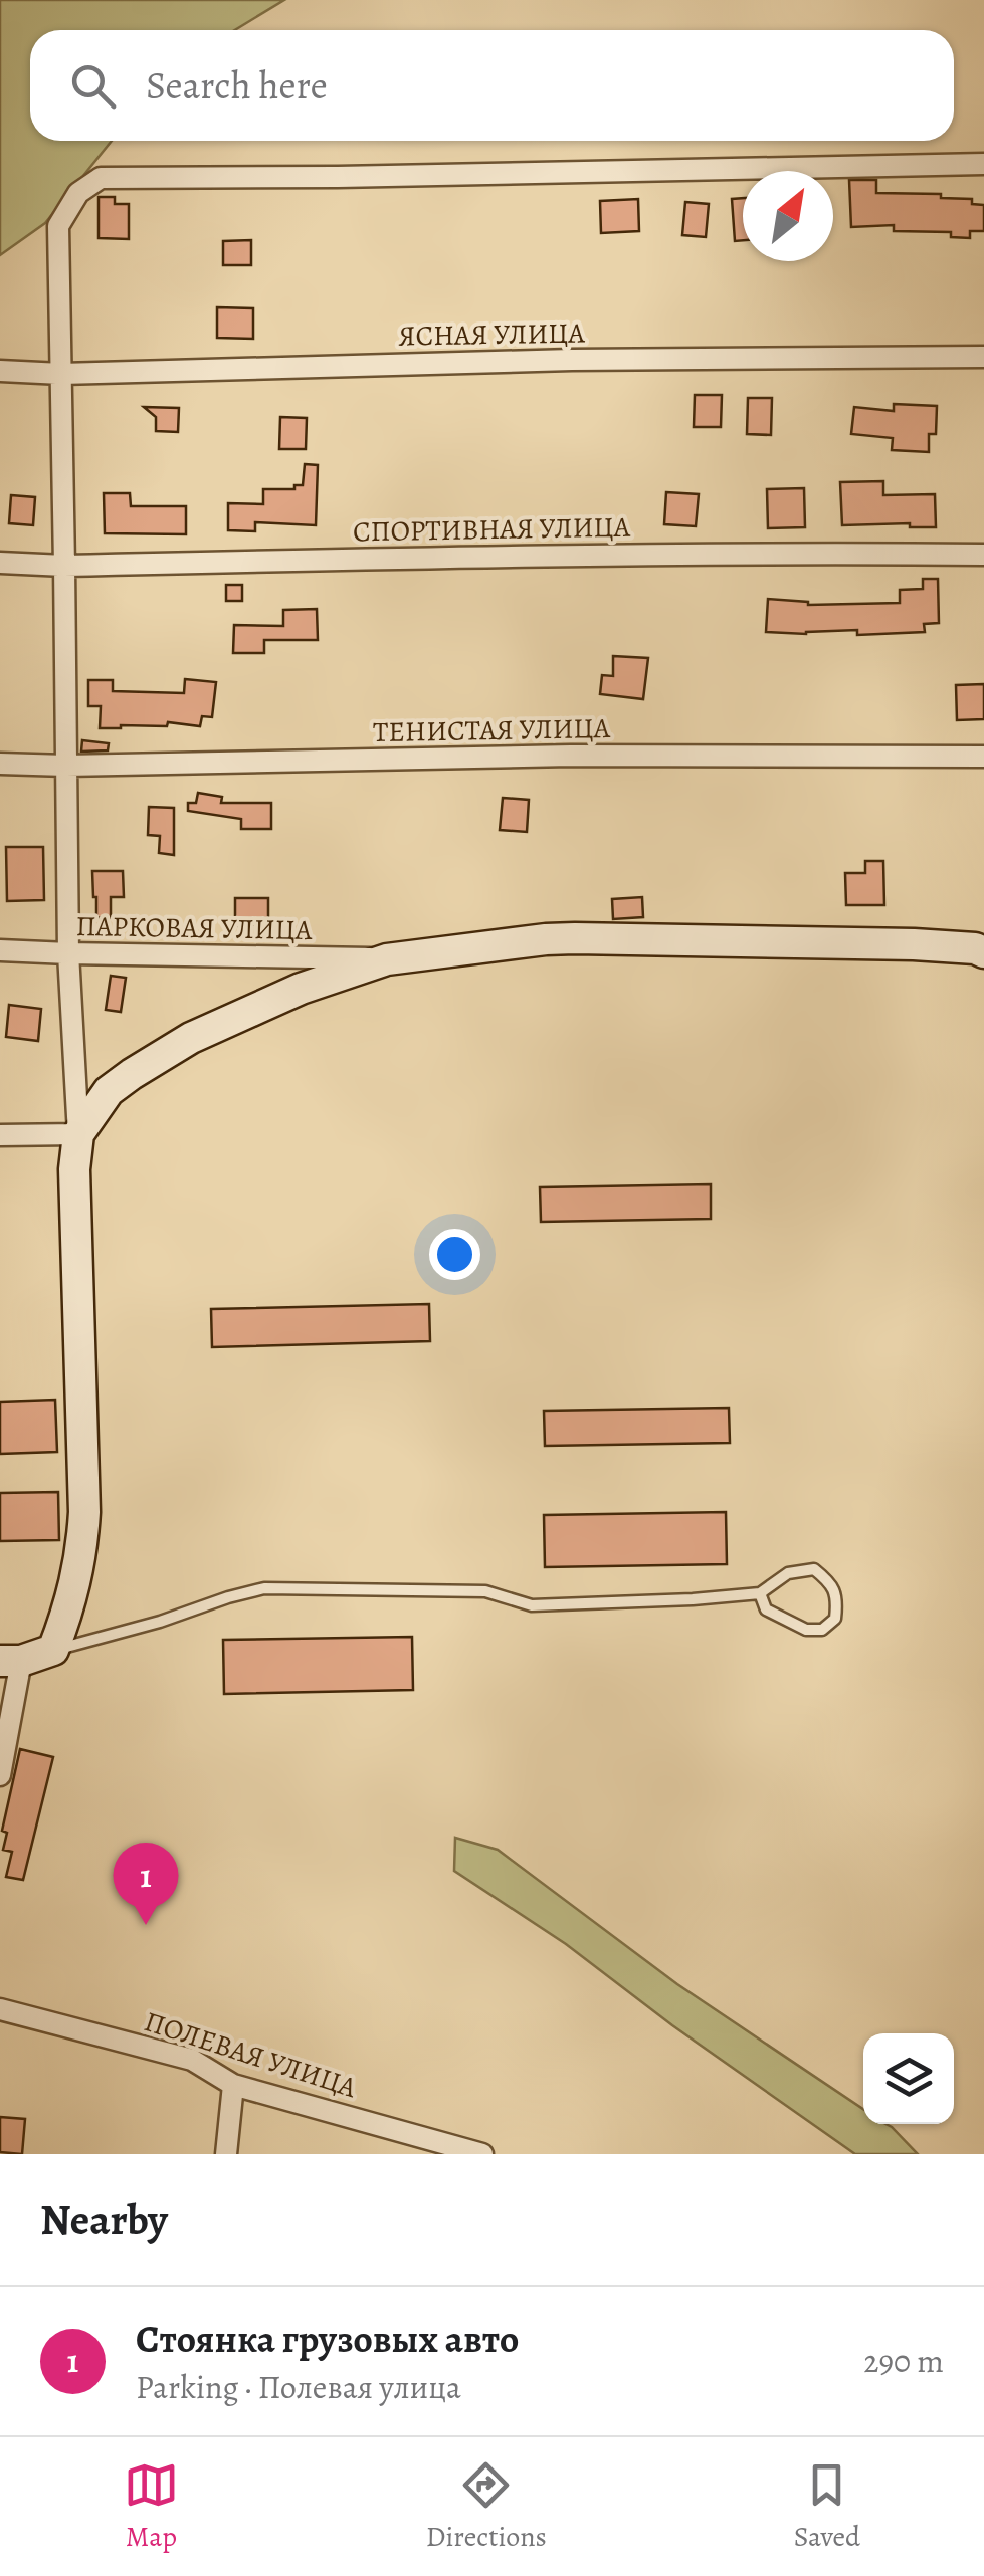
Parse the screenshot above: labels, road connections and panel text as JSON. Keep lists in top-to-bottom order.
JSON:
{
  "streets": {
    "street": [
      "ЯСНАЯ УЛИЦА",
      "СПОРТИВНАЯ УЛИЦА",
      "ТЕНИСТАЯ УЛИЦА",
      "ПАРКОВАЯ УЛИЦА",
      "ПОЛЕВАЯ УЛИЦА"
    ]
  },
  "north": "top right",
  "page": {
    "search": "Search here",
    "pins": "1",
    "heading": "Nearby",
    "list": [
      {
        "mark": "1",
        "name": "Стоянка грузовых авто",
        "note": "Parking · Полевая улица",
        "value": "290 m"
      }
    ],
    "nav": ["Map", "Directions", "Saved"]
  }
}
